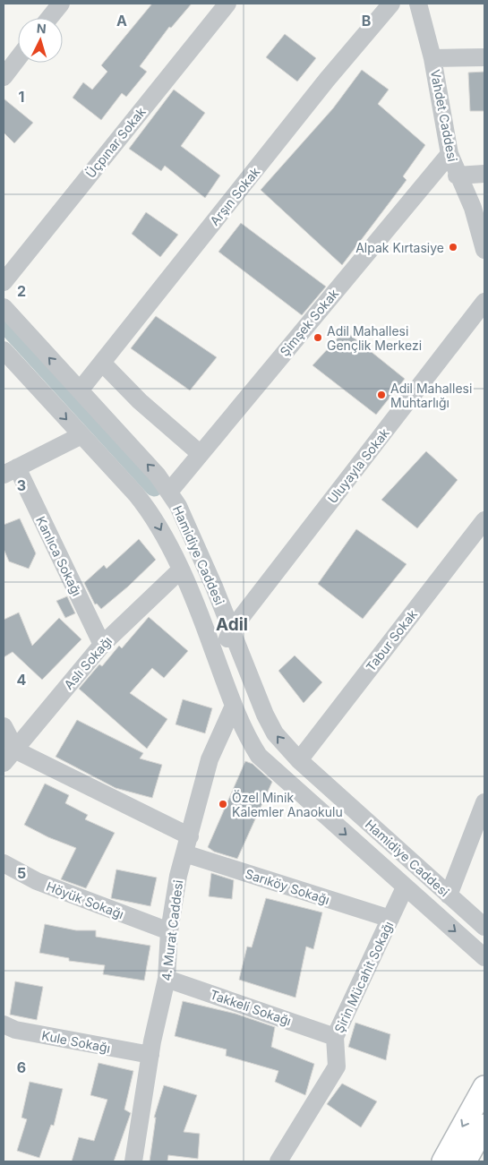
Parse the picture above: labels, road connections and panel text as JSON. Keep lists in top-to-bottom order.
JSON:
{
  "streets": {
    "street": [
      "Vahdet Caddesi",
      "Üçpınar Sokak",
      "Arşın Sokak",
      "Şimşek Sokak",
      "Uluyayla Sokak",
      "Hamidiye Caddesi",
      "Kanlıca Sokağı",
      "Tabur Sokak",
      "Aslı Sokağı",
      "Sarıköy Sokağı",
      "Höyük Sokağı",
      "4. Murat Caddesi",
      "Şirin Mücahit Sokağı",
      "Takkeli Sokağı",
      "Kule Sokağı"
    ]
  },
  "crossings": [
    ["Vahdet Caddesi", "Şimşek Sokak"],
    ["Arşın Sokak", "Hamidiye Caddesi"],
    ["Şimşek Sokak", "Hamidiye Caddesi"],
    ["Uluyayla Sokak", "Hamidiye Caddesi"],
    ["Hamidiye Caddesi", "Tabur Sokak"],
    ["Hamidiye Caddesi", "Aslı Sokağı"],
    ["Hamidiye Caddesi", "4. Murat Caddesi"],
    ["Hamidiye Caddesi", "Şirin Mücahit Sokağı"],
    ["Kanlıca Sokağı", "Aslı Sokağı"],
    ["Sarıköy Sokağı", "4. Murat Caddesi"],
    ["Sarıköy Sokağı", "Şirin Mücahit Sokağı"],
    ["Höyük Sokağı", "4. Murat Caddesi"],
    ["4. Murat Caddesi", "Takkeli Sokağı"],
    ["4. Murat Caddesi", "Kule Sokağı"],
    ["Şirin Mücahit Sokağı", "Takkeli Sokağı"]
  ],
  "districts": ["Adil"],
  "places": [
    "Alpak Kırtasiye",
    "Adil Mahallesi Gençlik Merkezi",
    "Adil Mahallesi Muhtarlığı",
    "Özel Minik Kalemler Anaokulu"
  ],
  "north": "top",
  "grid": {
    "columns": ["A", "B"],
    "rows": [
      "1",
      "2",
      "3",
      "4",
      "5",
      "6"
    ]
  }
}
